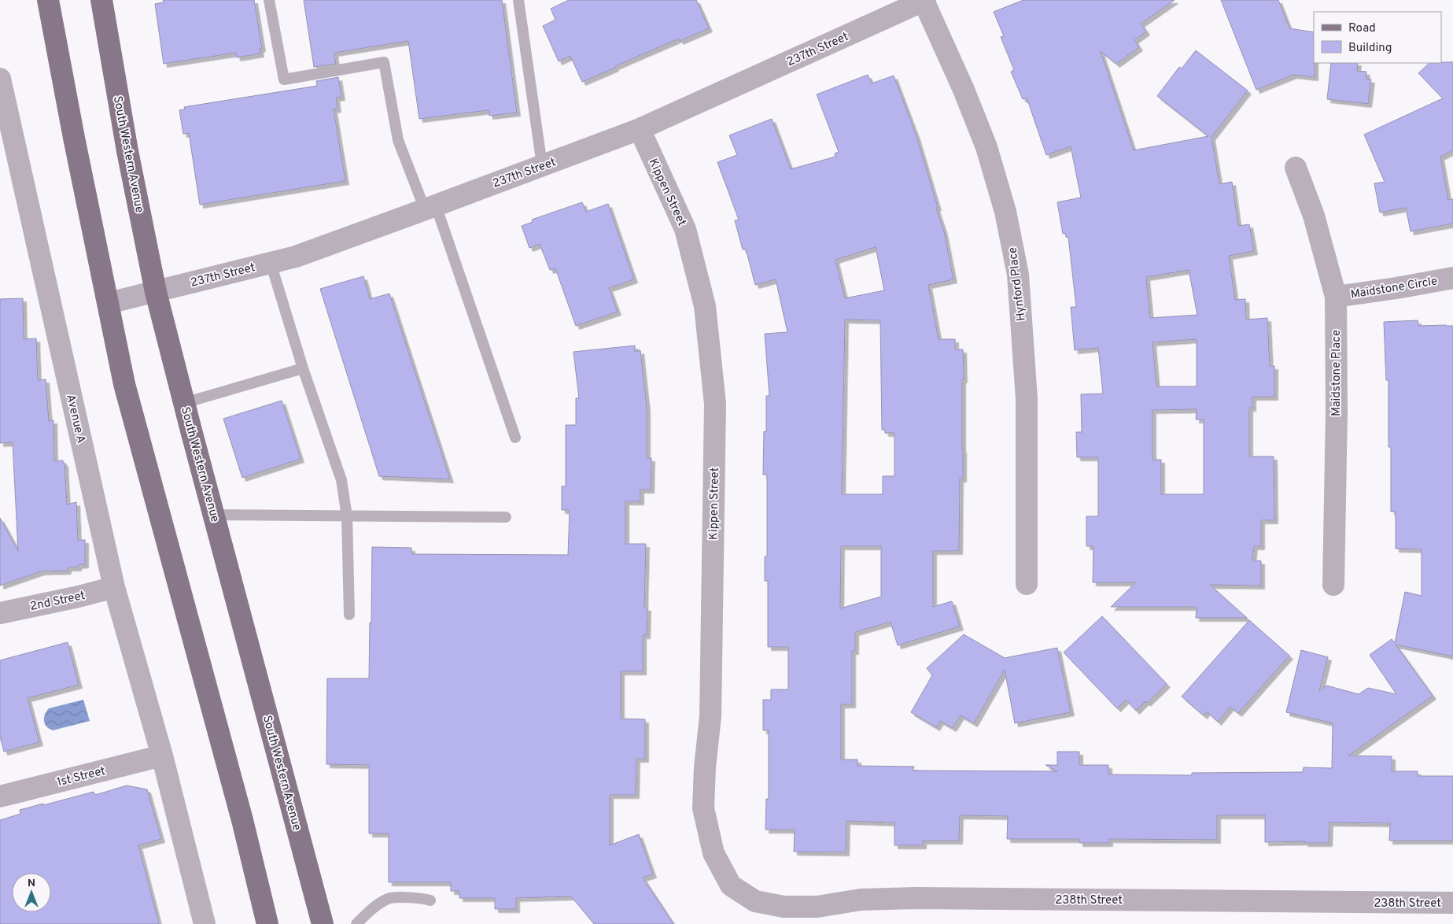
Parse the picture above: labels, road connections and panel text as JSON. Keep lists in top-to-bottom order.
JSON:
{
  "streets": {
    "main road": ["South Western Avenue"],
    "street": [
      "237th Street",
      "Kippen Street",
      "Hynford Place",
      "Maidstone Circle",
      "Maidstone Place",
      "Avenue A",
      "2nd Street",
      "1st Street",
      "238th Street"
    ]
  },
  "crossings": [
    ["237th Street", "South Western Avenue"],
    ["237th Street", "Kippen Street"],
    ["237th Street", "Hynford Place"],
    ["Kippen Street", "238th Street"],
    ["Maidstone Circle", "Maidstone Place"],
    ["Avenue A", "2nd Street"],
    ["Avenue A", "1st Street"]
  ],
  "legend": ["Road", "Building"],
  "north": "top"
}
